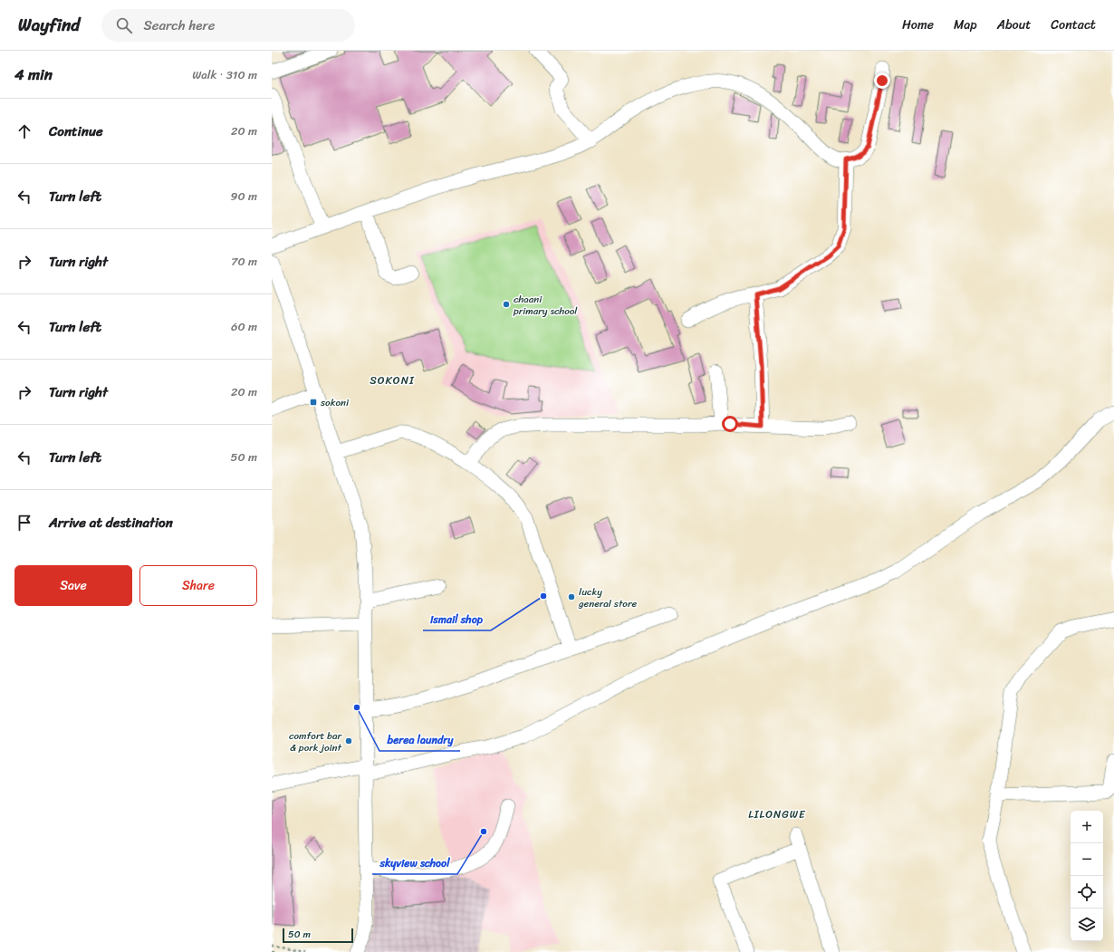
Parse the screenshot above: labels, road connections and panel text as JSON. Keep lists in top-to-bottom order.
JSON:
{
  "districts": ["SOKONI", "LILONGWE"],
  "places": {
    "other": [
      "chaani primary school",
      "ismail shop",
      "lucky general store",
      "berea laundry",
      "comfort bar & pork joint",
      "skyview school"
    ],
    "transit": ["sokoni"]
  },
  "scale_bar": "50 m",
  "page": {
    "header": "Wayfind",
    "search": "Search here",
    "nav": [
      "Home",
      "Map",
      "About",
      "Contact"
    ],
    "heading": ["4 min", "Walk · 310 m"],
    "list": [
      ["Continue", "20 m"],
      ["Turn left", "90 m"],
      ["Turn right", "70 m"],
      ["Turn left", "60 m"],
      ["Turn right", "20 m"],
      ["Turn left", "50 m"],
      "Arrive at destination"
    ],
    "buttons": ["Save", "Share"],
    "map_buttons": ["+", "−"],
    "scale": "50 m"
  }
}
